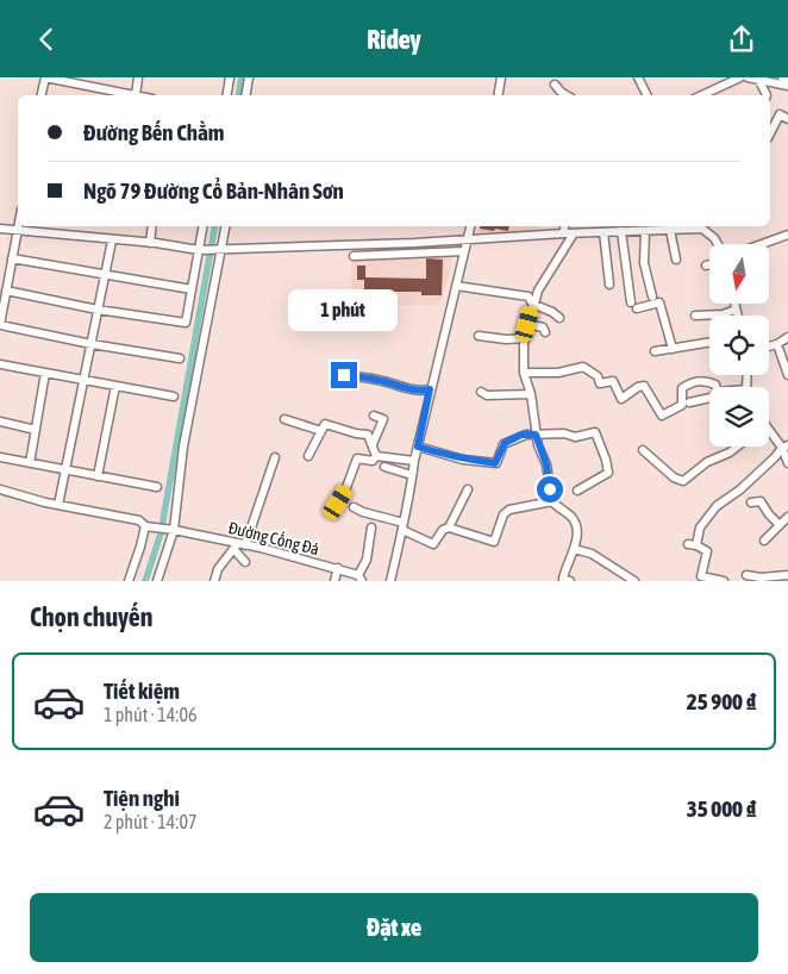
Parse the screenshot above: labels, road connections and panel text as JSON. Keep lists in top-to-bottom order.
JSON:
{
  "streets": {
    "street": ["Đường Cống Đá"]
  },
  "north": "bottom",
  "page": {
    "header": "Ridey",
    "banner": ["Đường Bến Chằm", "Ngõ 79 Đường Cổ Bản-Nhân Sơn"],
    "bubble": "1 phút",
    "heading": "Chọn chuyến",
    "list": [
      {
        "name": "Tiết kiệm",
        "note": "1 phút · 14:06",
        "value": "25 900 ₫"
      },
      {
        "name": "Tiện nghi",
        "note": "2 phút · 14:07",
        "value": "35 000 ₫"
      }
    ],
    "buttons": "Đặt xe"
  }
}
